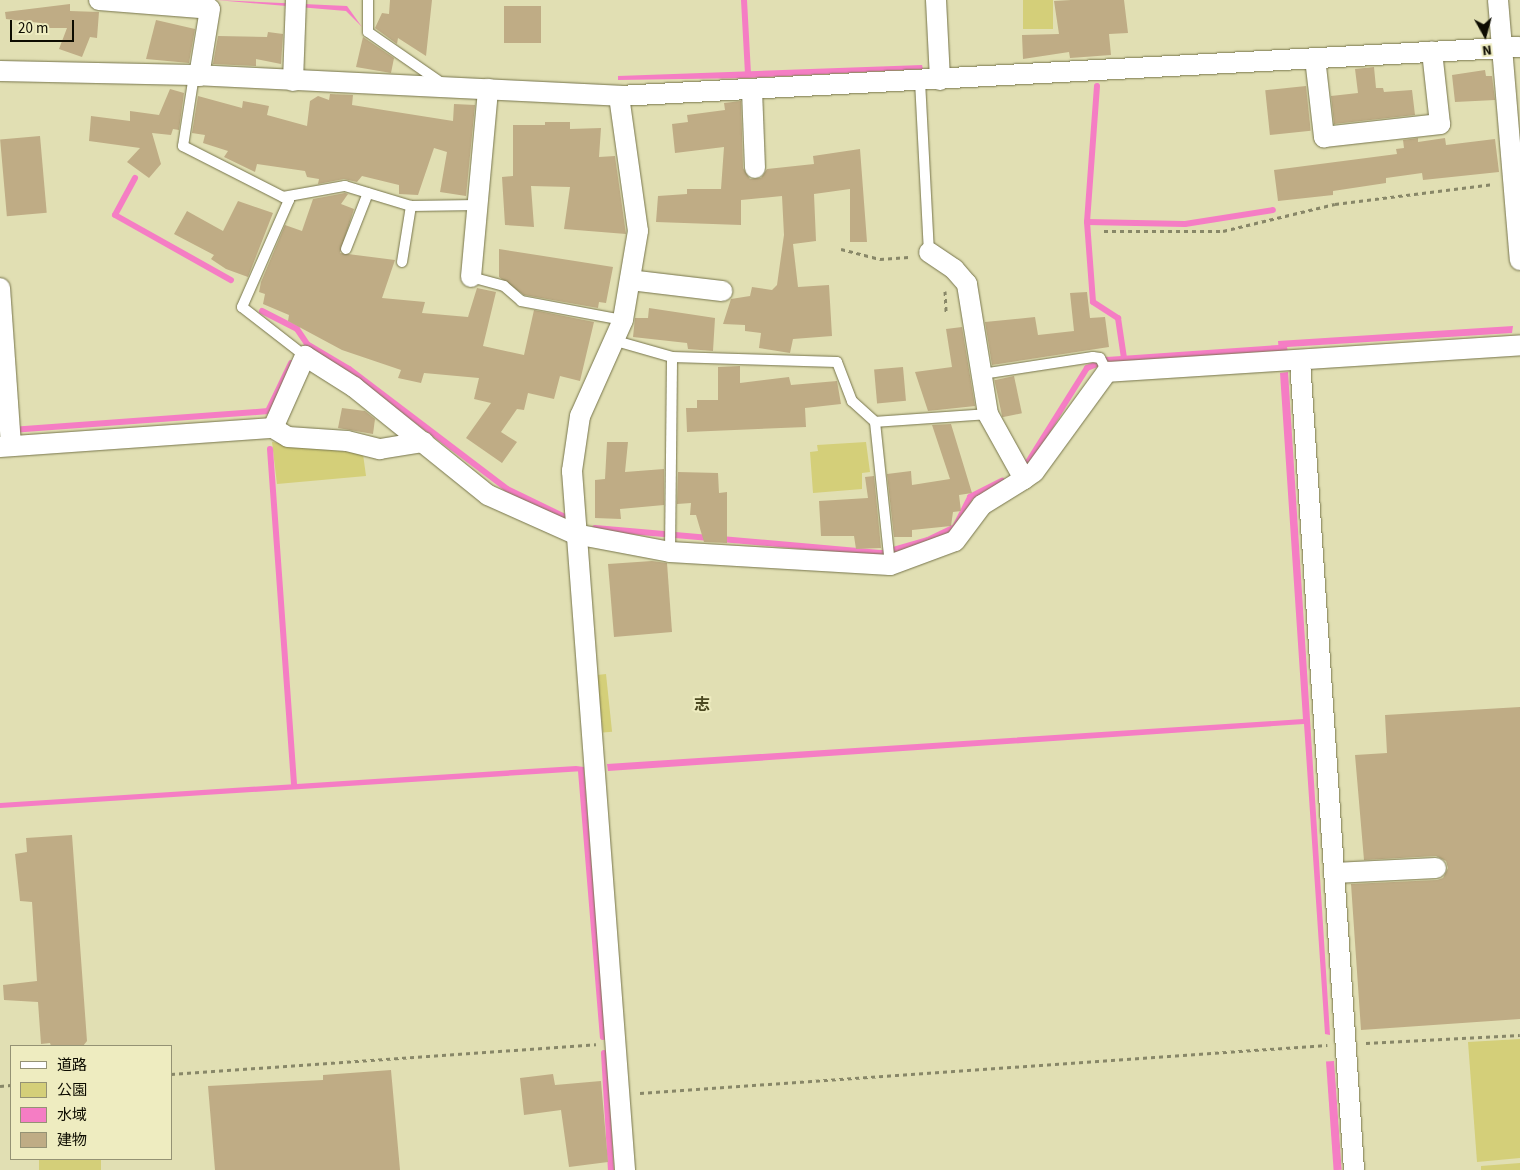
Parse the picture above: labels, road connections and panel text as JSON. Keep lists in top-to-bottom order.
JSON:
{
  "districts": ["志"],
  "legend": [
    "道路",
    "公園",
    "水域",
    "建物"
  ],
  "scale_bar": "20 m",
  "north": "bottom"
}
